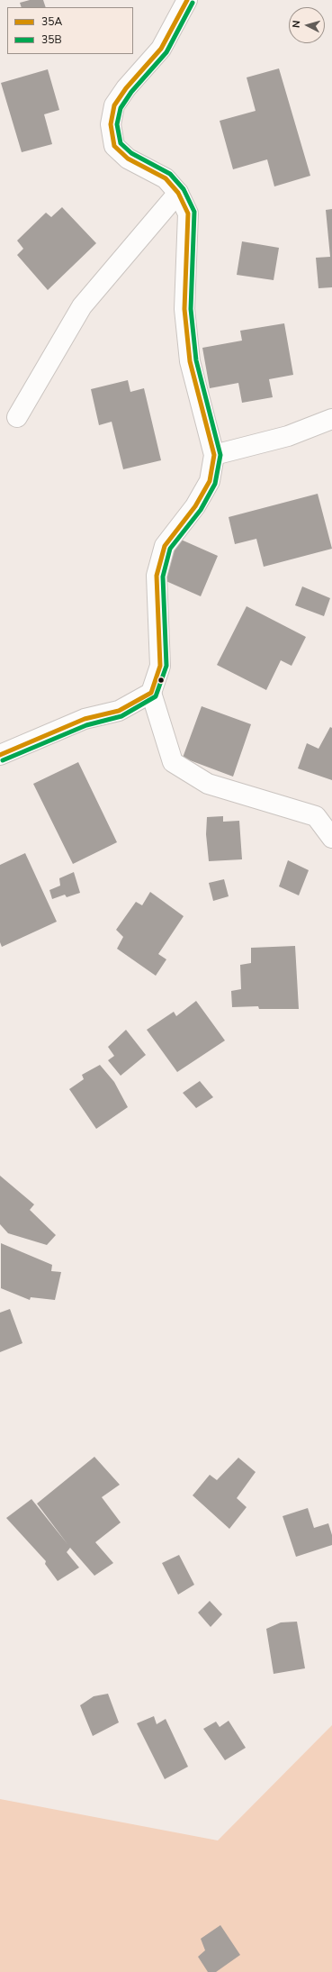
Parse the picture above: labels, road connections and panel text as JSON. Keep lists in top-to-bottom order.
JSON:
{
  "lines": ["transit line 35A", "transit line 35B"],
  "legend": ["35A", "35B"],
  "north": "left"
}
